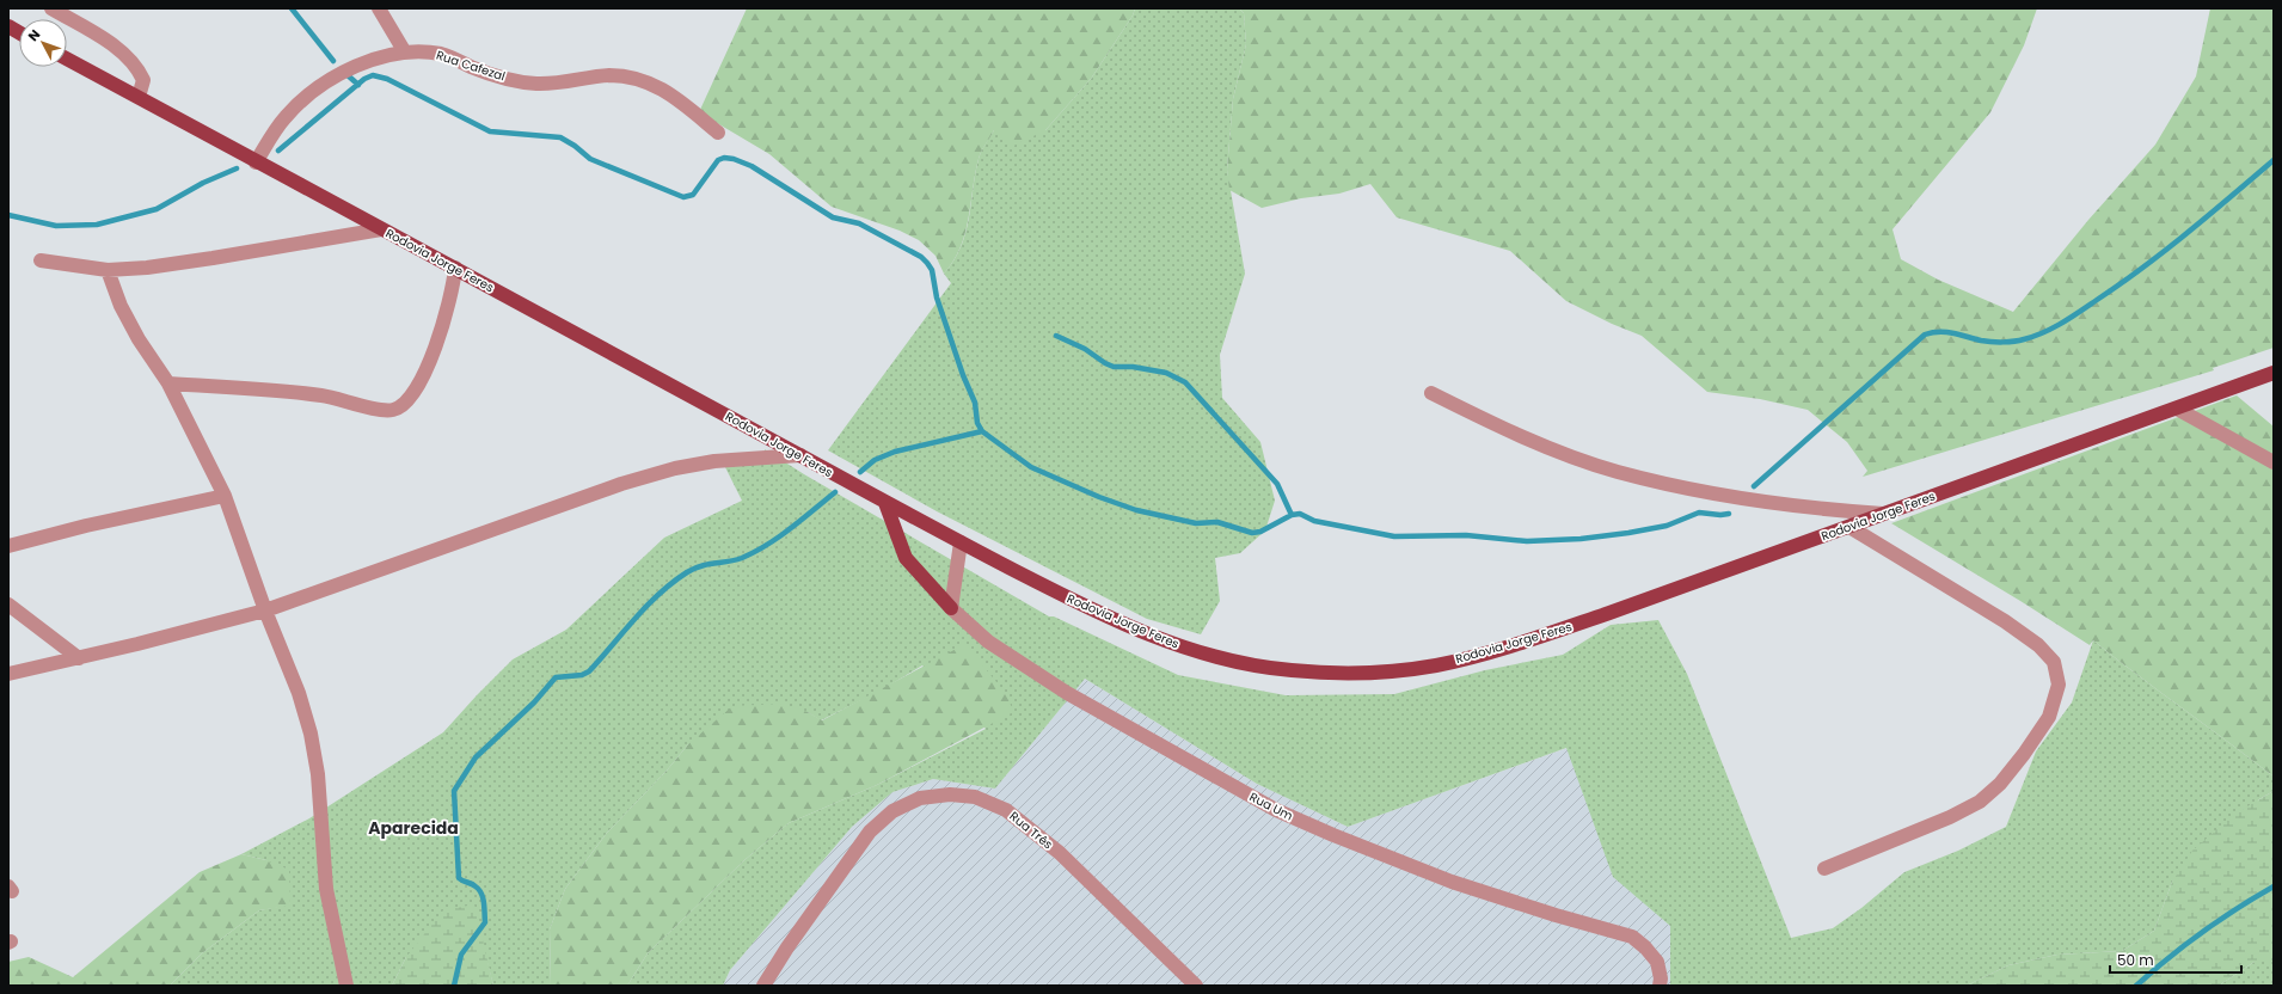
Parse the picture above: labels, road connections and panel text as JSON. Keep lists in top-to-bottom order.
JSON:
{
  "streets": {
    "main road": ["Rodovia Jorge Feres"],
    "street": ["Rua Cafezal", "Rua Um", "Rua Três"]
  },
  "crossings": [
    ["Rua Cafezal", "Rodovia Jorge Feres"]
  ],
  "districts": ["Aparecida"],
  "scale_bar": "50 m",
  "north": "top left"
}
